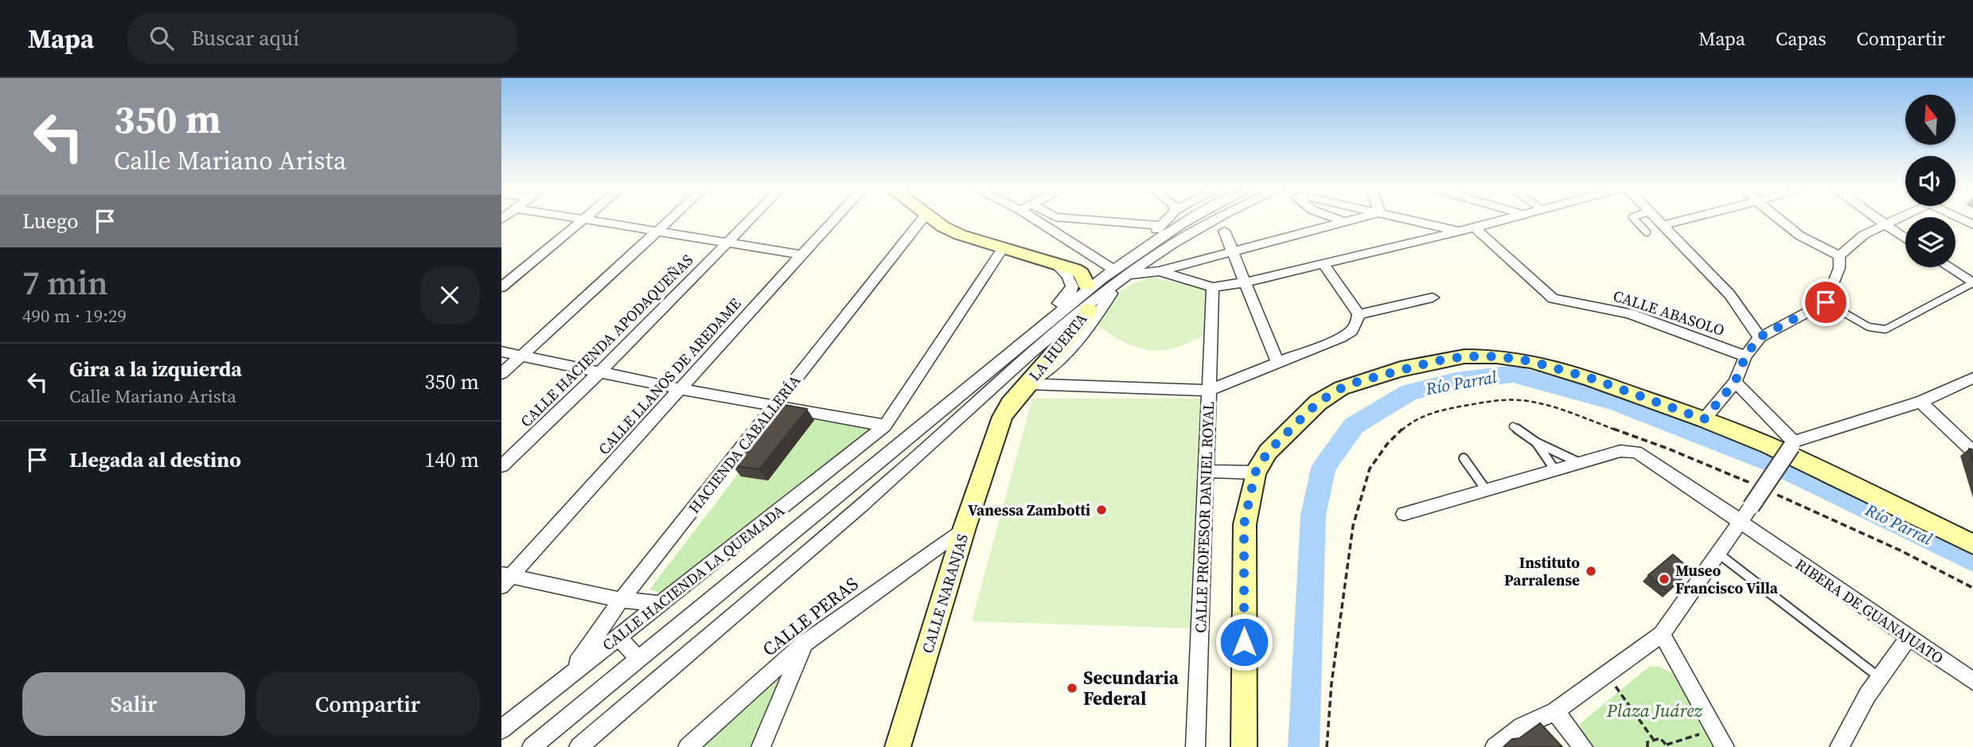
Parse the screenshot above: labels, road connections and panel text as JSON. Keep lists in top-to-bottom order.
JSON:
{
  "streets": {
    "main road": ["LA HUERTA", "CALLE NARANJAS"],
    "street": [
      "CALLE ABASOLO",
      "CALLE HACIENDA APODAQUEÑAS",
      "CALLE LLANOS DE AREDAME",
      "HACIENDA CABALLERÍA",
      "CALLE PROFESOR DANIEL ROYAL",
      "CALLE HACIENDA LA QUEMADA",
      "RIBERA DE GUANAJUATO",
      "CALLE PERAS"
    ]
  },
  "crossings": [
    ["LA HUERTA", "CALLE NARANJAS"],
    ["HACIENDA CABALLERÍA", "CALLE HACIENDA LA QUEMADA"],
    ["CALLE NARANJAS", "CALLE PERAS"]
  ],
  "water": ["Río Parral"],
  "parks": ["Plaza Juárez"],
  "places": [
    "Vanessa Zambotti",
    "Instituto Parralense",
    "Museo Francisco Villa",
    "Secundaria Federal"
  ],
  "north": "top",
  "page": {
    "header": "Mapa",
    "search": "Buscar aquí",
    "nav": ["Mapa", "Capas", "Compartir"],
    "turn": ["350 m", "Calle Mariano Arista"],
    "then": "Luego",
    "heading": ["7 min", "490 m · 19:29"],
    "list": [
      {
        "name": "Gira a la izquierda",
        "note": "Calle Mariano Arista",
        "value": "350 m"
      },
      {
        "name": "Llegada al destino",
        "value": "140 m"
      }
    ],
    "buttons": ["Salir", "Compartir"]
  }
}
